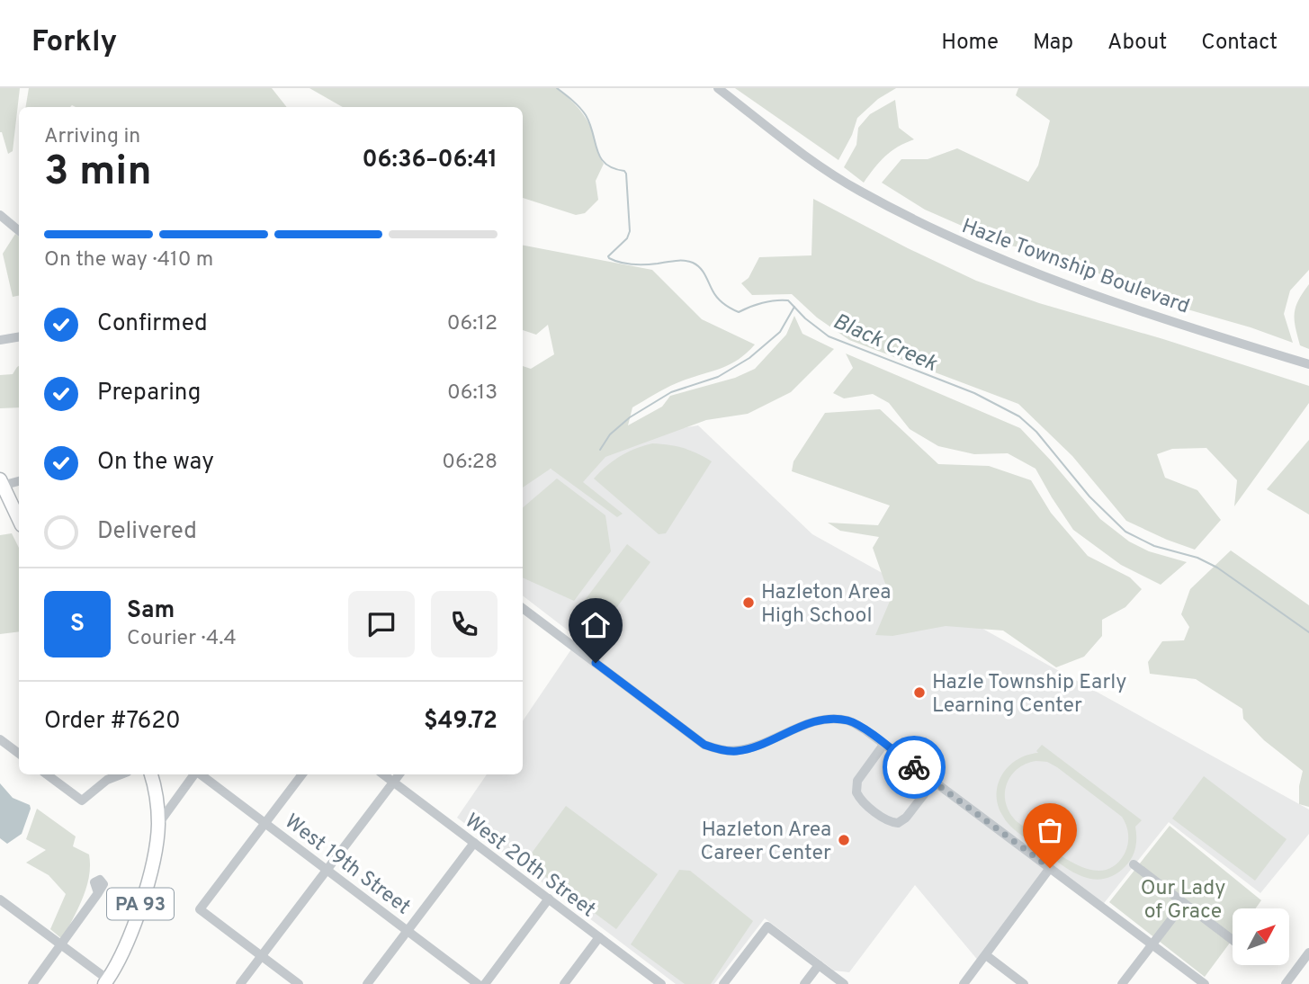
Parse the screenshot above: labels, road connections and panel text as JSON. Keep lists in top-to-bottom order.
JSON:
{
  "streets": {
    "highway": ["PA 93"],
    "street": ["Hazle Township Boulevard", "West 19th Street", "West 20th Street"]
  },
  "water": ["Black Creek"],
  "parks": ["Our Lady of Grace"],
  "places": ["Hazleton Area High School", "Hazle Township Early Learning Center", "Hazleton Area Career Center"],
  "north": "top right",
  "page": {
    "header": "Forkly",
    "nav": [
      "Home",
      "Map",
      "About",
      "Contact"
    ],
    "heading": ["3 min", "Arriving in", "06:36–06:41"],
    "panel": [
      "Sam",
      "Courier · 4.4",
      "Order #7620",
      "$49.72"
    ],
    "bar": "On the way · 410 m",
    "list": [
      ["Confirmed", "06:12"],
      ["Preparing", "06:13"],
      ["On the way", "06:28"],
      "Delivered"
    ],
    "round": "S"
  }
}
